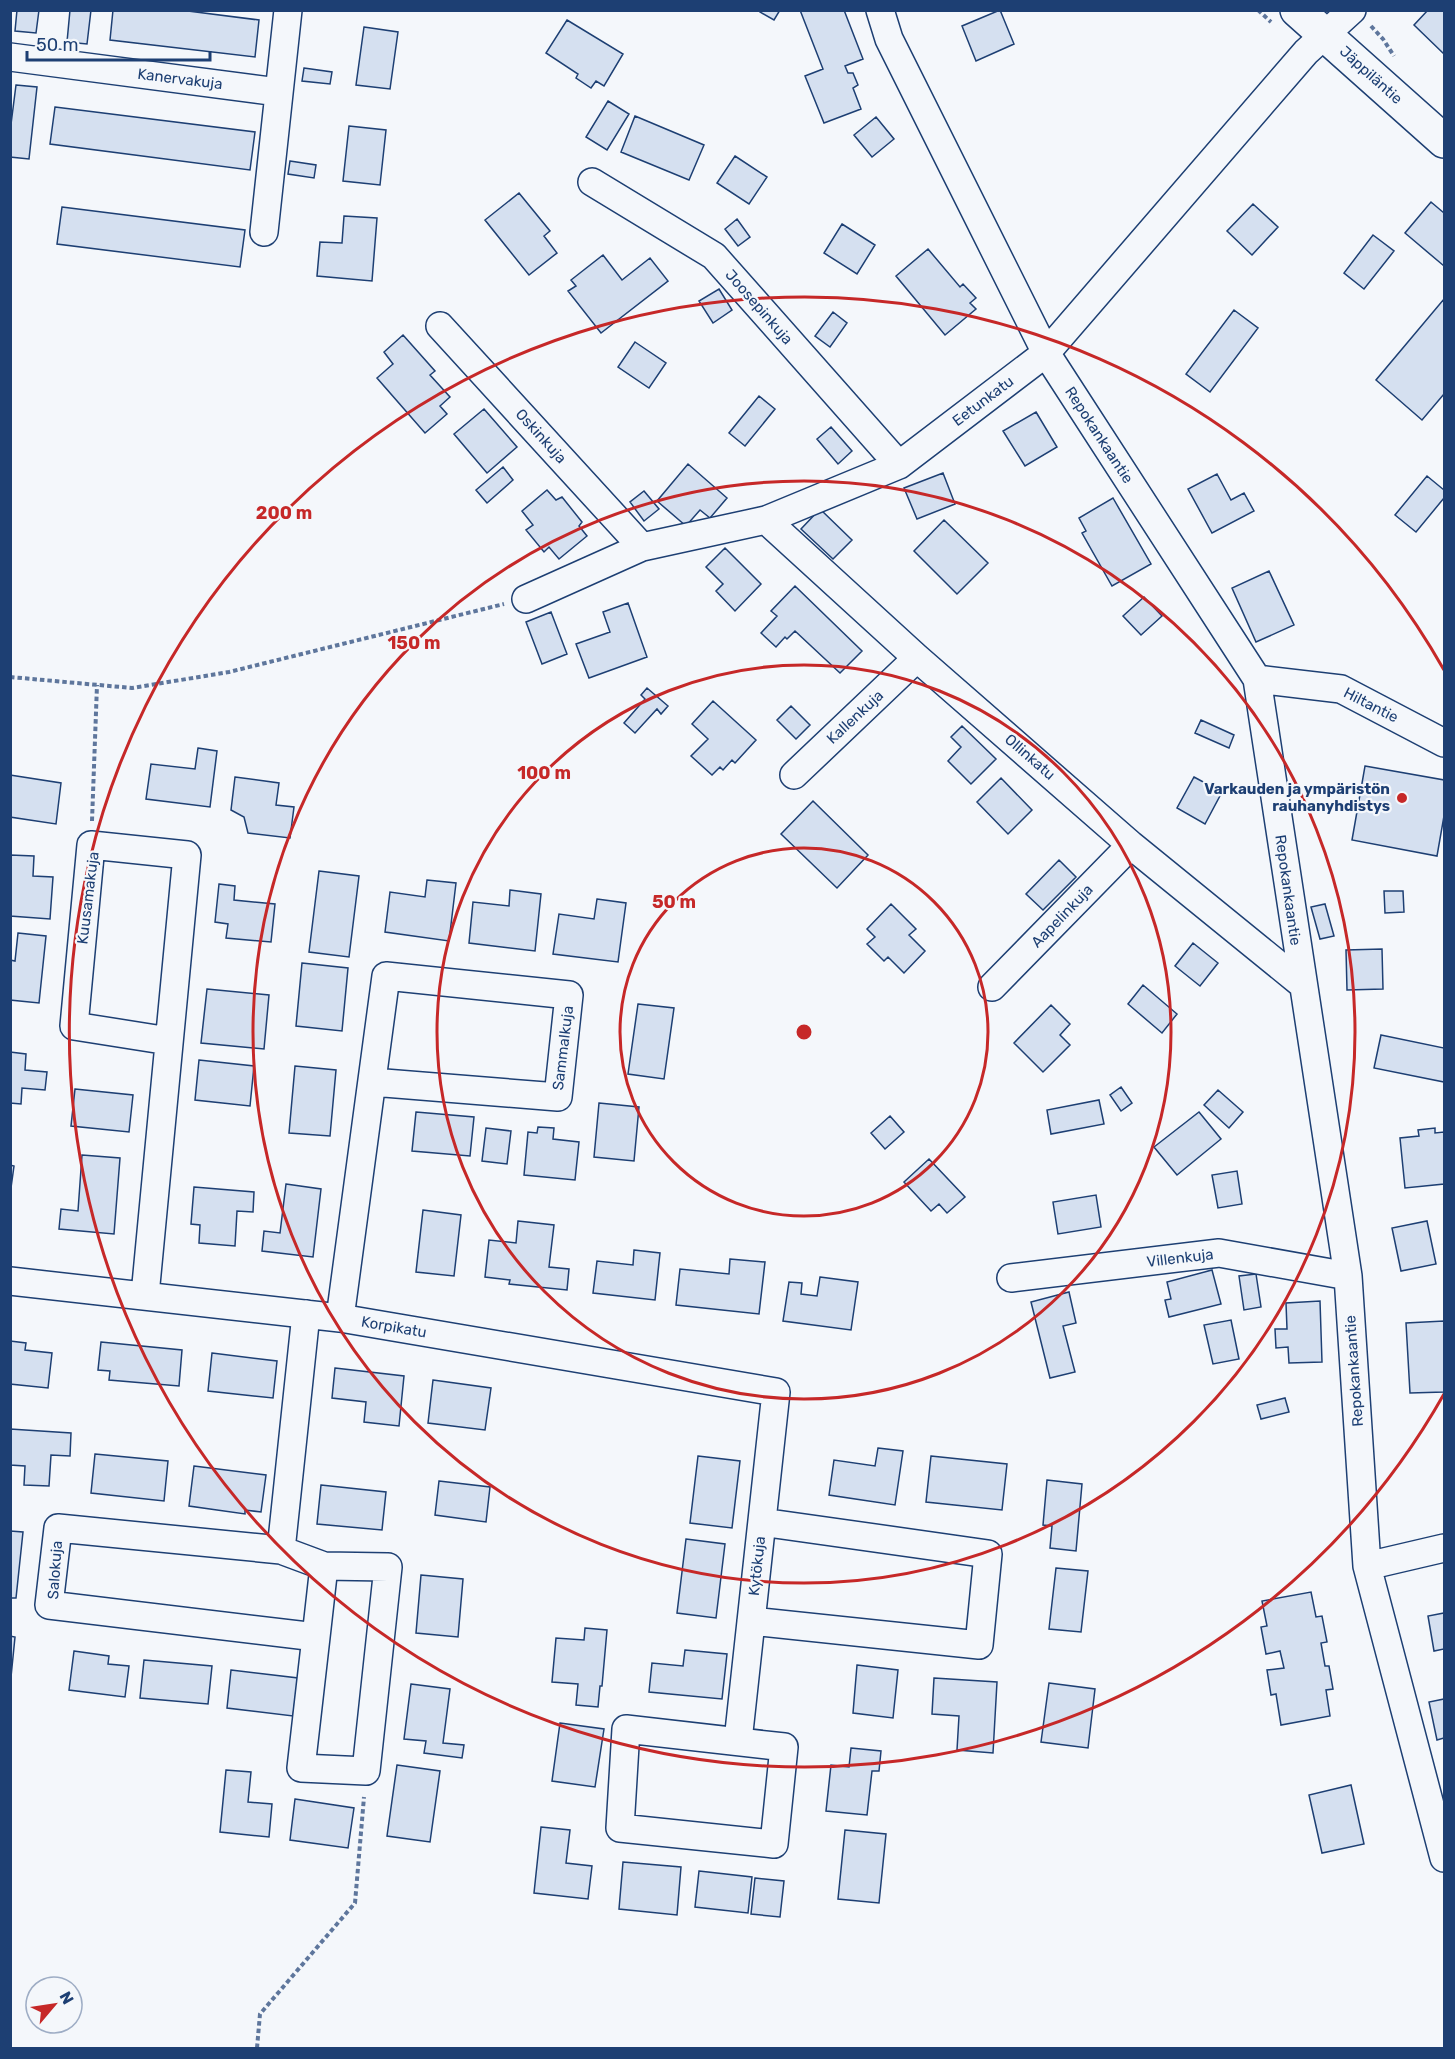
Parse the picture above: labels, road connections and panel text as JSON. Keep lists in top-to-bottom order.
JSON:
{
  "streets": {
    "main road": ["Jäppiläntie"],
    "street": [
      "Kanervakuja",
      "Joosepinkuja",
      "Eetunkatu",
      "Repokankaantie",
      "Oskinkuja",
      "Hiltantie",
      "Kallenkuja",
      "Ollinkatu",
      "Kuusamakuja",
      "Aapelinkuja",
      "Sammalkuja",
      "Villenkuja",
      "Korpikatu",
      "Kytökuja",
      "Salokuja"
    ]
  },
  "crossings": [
    ["Jäppiläntie", "Eetunkatu"],
    ["Joosepinkuja", "Eetunkatu"],
    ["Eetunkatu", "Repokankaantie"],
    ["Eetunkatu", "Oskinkuja"],
    ["Eetunkatu", "Ollinkatu"],
    ["Repokankaantie", "Hiltantie"],
    ["Repokankaantie", "Ollinkatu"],
    ["Repokankaantie", "Villenkuja"],
    ["Kallenkuja", "Ollinkatu"],
    ["Ollinkatu", "Aapelinkuja"],
    ["Kuusamakuja", "Korpikatu"],
    ["Sammalkuja", "Korpikatu"],
    ["Korpikatu", "Kytökuja"]
  ],
  "places": ["Varkauden ja ympäristön rauhanyhdistys"],
  "scale_bar": "50 m",
  "north": "top right",
  "rings": [
    "200 m",
    "150 m",
    "100 m",
    "50 m"
  ]
}
